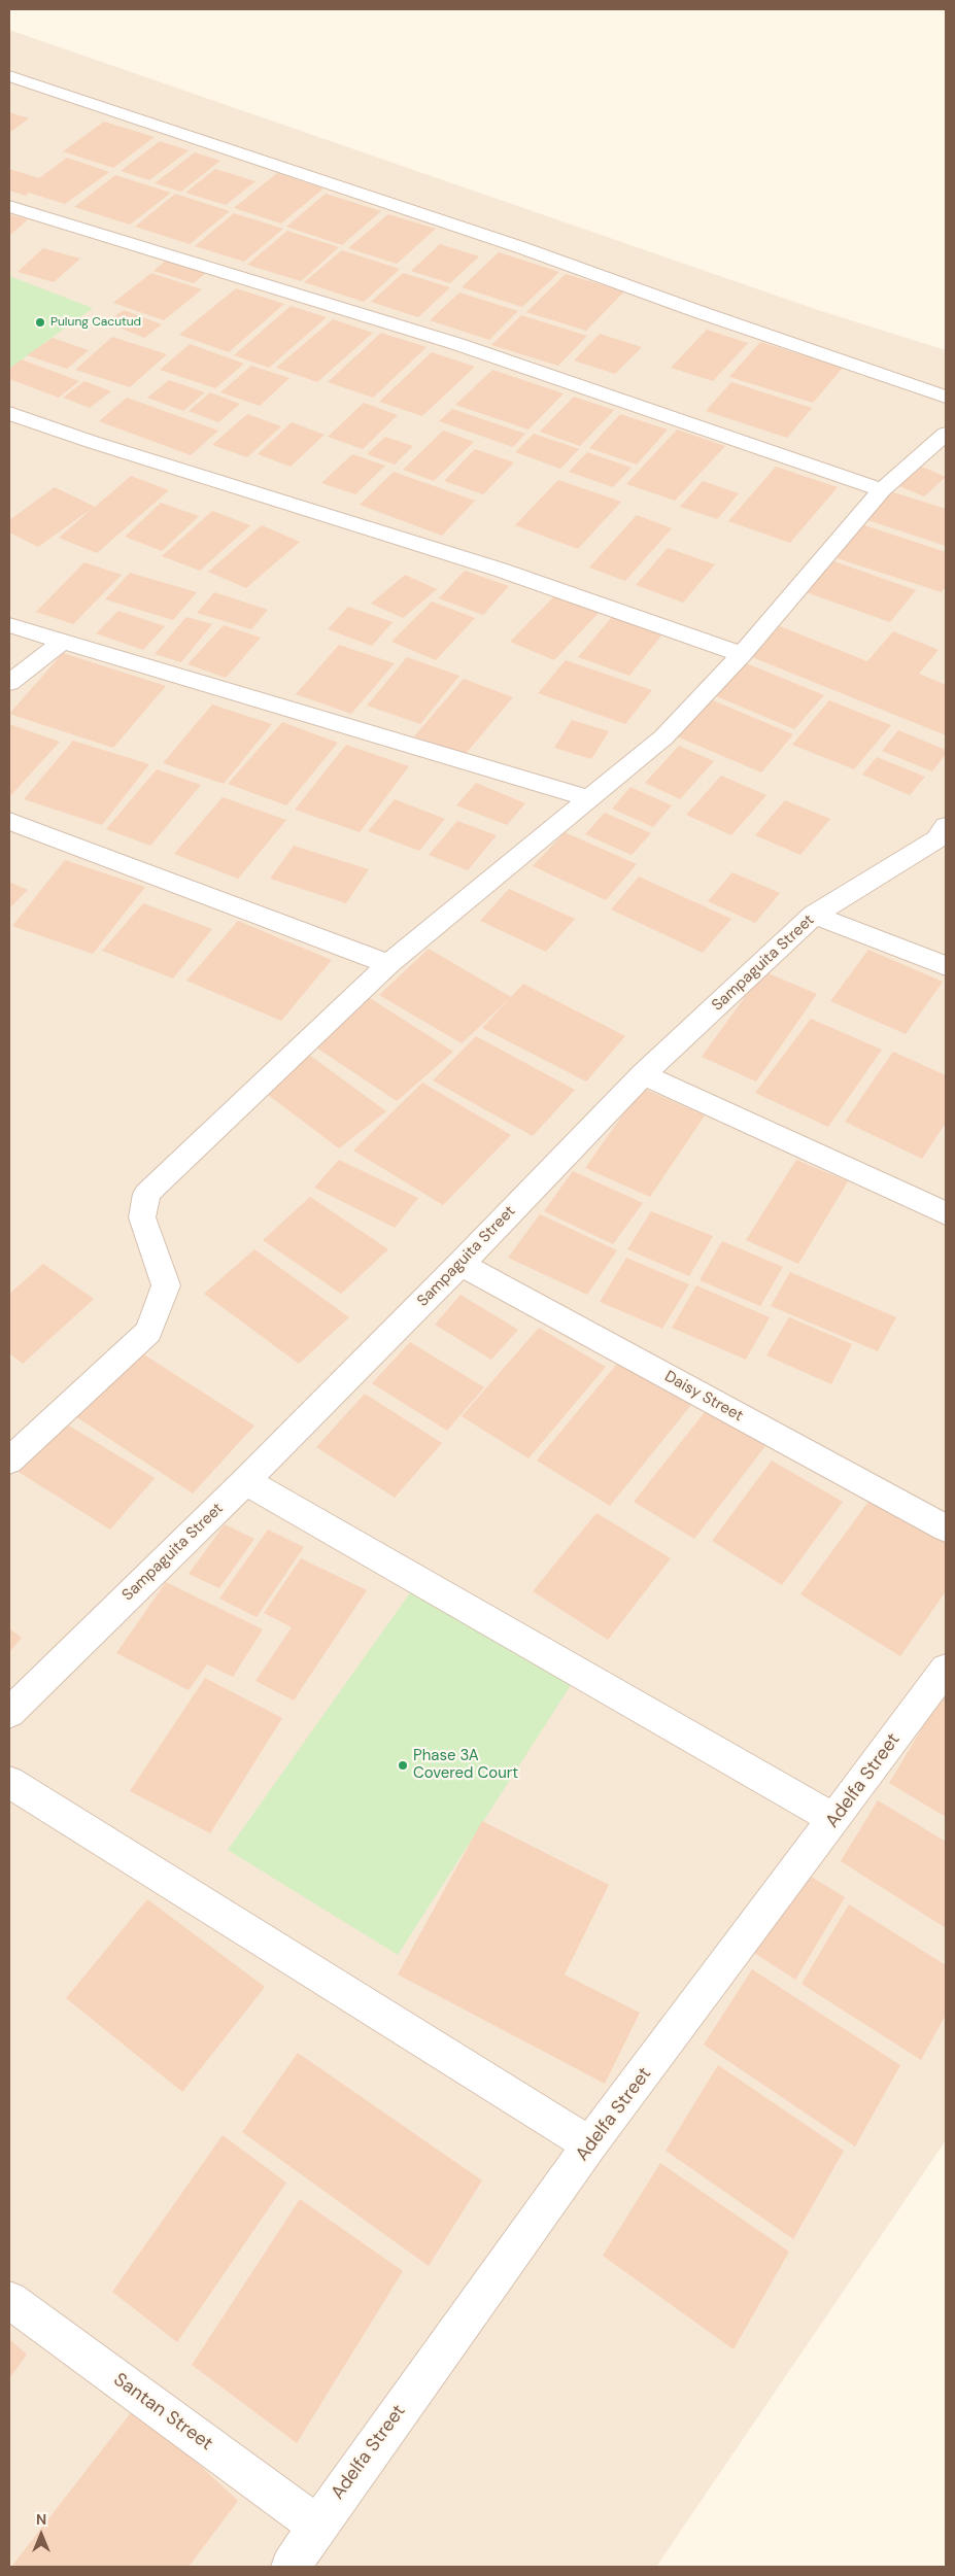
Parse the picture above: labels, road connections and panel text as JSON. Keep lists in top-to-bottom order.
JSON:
{
  "streets": {
    "street": [
      "Sampaguita Street",
      "Daisy Street",
      "Adelfa Street",
      "Santan Street"
    ]
  },
  "crossings": [
    ["Sampaguita Street", "Daisy Street"],
    ["Adelfa Street", "Santan Street"]
  ],
  "places": ["Pulung Cacutud", "Phase 3A Covered Court"],
  "north": "top"
}
